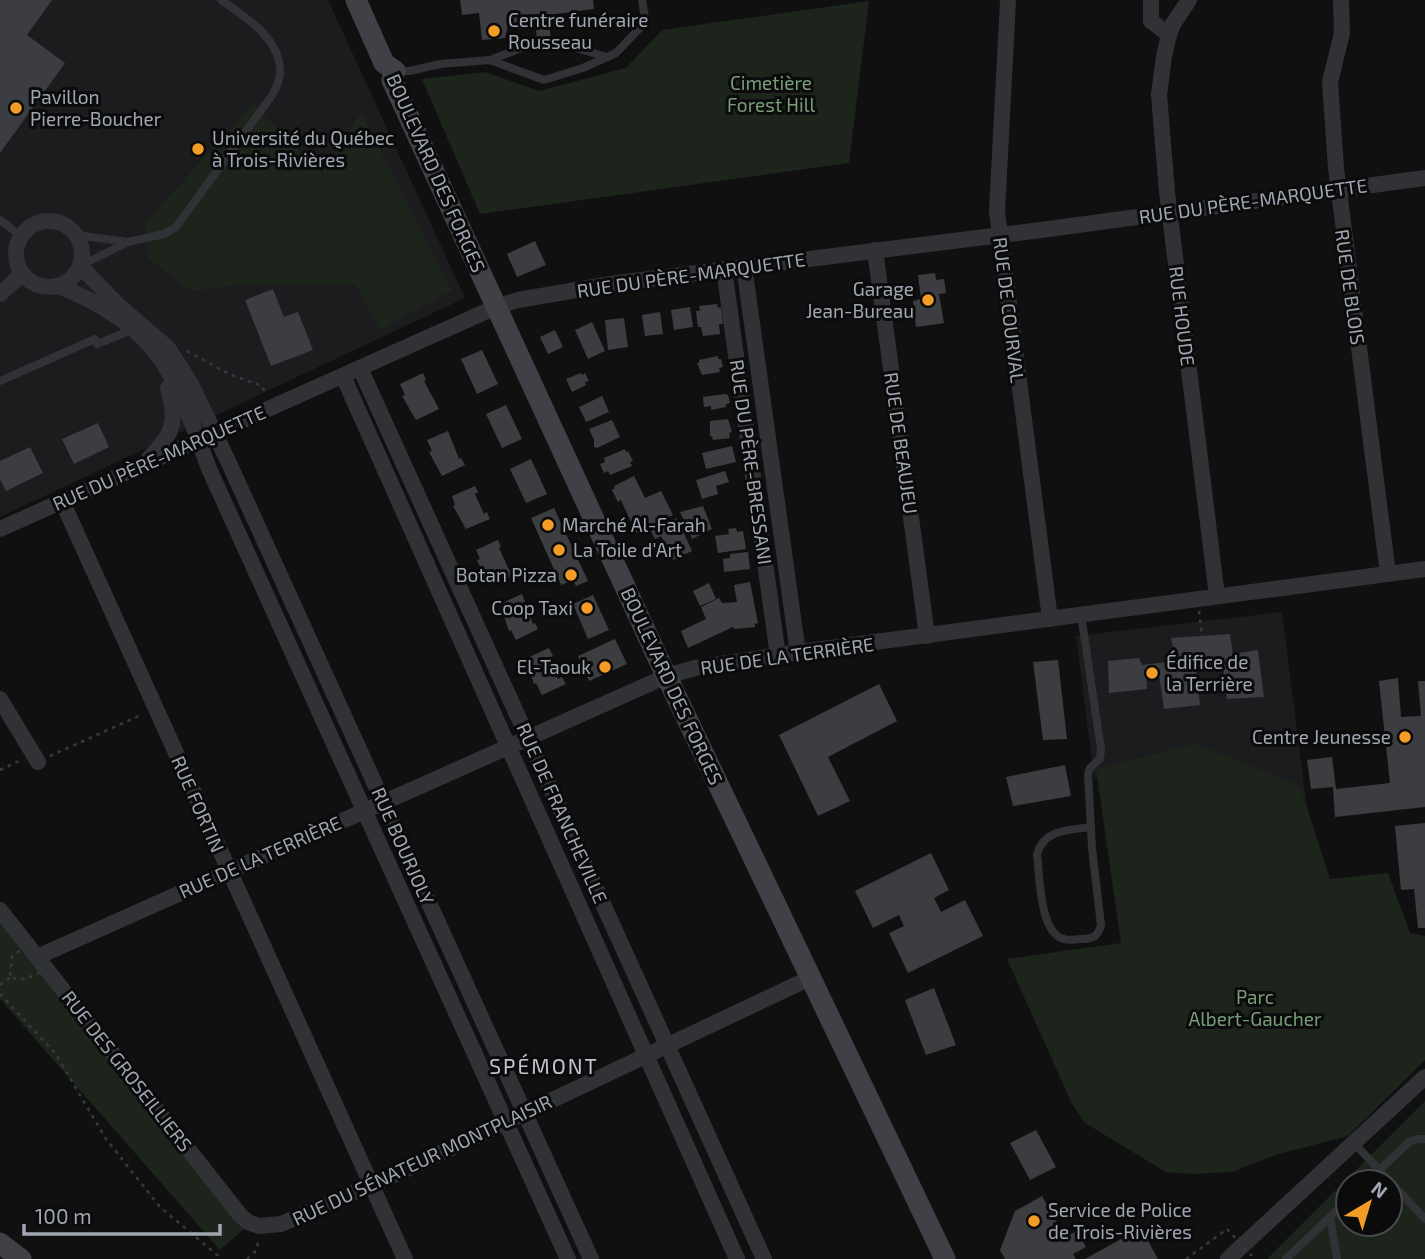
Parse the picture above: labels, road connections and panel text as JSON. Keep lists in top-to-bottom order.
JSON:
{
  "streets": {
    "main road": ["BOULEVARD DES FORGES"],
    "street": [
      "RUE DU PÈRE-MARQUETTE",
      "RUE DE BLOIS",
      "RUE DE COURVAL",
      "RUE HOUDE",
      "RUE DE BEAUJEU",
      "RUE DU PÈRE-BRESSANI",
      "RUE DE LA TERRIÈRE",
      "RUE FORTIN",
      "RUE DE FRANCHEVILLE",
      "RUE BOURJOLY",
      "RUE DES GROSEILLIERS",
      "RUE DU SÉNATEUR MONTPLAISIR"
    ]
  },
  "crossings": [
    ["BOULEVARD DES FORGES", "RUE DU PÈRE-MARQUETTE"],
    ["BOULEVARD DES FORGES", "RUE DE LA TERRIÈRE"],
    ["BOULEVARD DES FORGES", "RUE DU SÉNATEUR MONTPLAISIR"],
    ["RUE DU PÈRE-MARQUETTE", "RUE DE BLOIS"],
    ["RUE DU PÈRE-MARQUETTE", "RUE DE COURVAL"],
    ["RUE DU PÈRE-MARQUETTE", "RUE HOUDE"],
    ["RUE DU PÈRE-MARQUETTE", "RUE DE BEAUJEU"],
    ["RUE DU PÈRE-MARQUETTE", "RUE DU PÈRE-BRESSANI"],
    ["RUE DU PÈRE-MARQUETTE", "RUE FORTIN"],
    ["RUE DU PÈRE-MARQUETTE", "RUE DE FRANCHEVILLE"],
    ["RUE DU PÈRE-MARQUETTE", "RUE BOURJOLY"],
    ["RUE DE BLOIS", "RUE DE LA TERRIÈRE"],
    ["RUE DE COURVAL", "RUE DE LA TERRIÈRE"],
    ["RUE HOUDE", "RUE DE LA TERRIÈRE"],
    ["RUE DE BEAUJEU", "RUE DE LA TERRIÈRE"],
    ["RUE DU PÈRE-BRESSANI", "RUE DE LA TERRIÈRE"],
    ["RUE DE LA TERRIÈRE", "RUE FORTIN"],
    ["RUE DE LA TERRIÈRE", "RUE DE FRANCHEVILLE"],
    ["RUE DE LA TERRIÈRE", "RUE BOURJOLY"],
    ["RUE DE LA TERRIÈRE", "RUE DES GROSEILLIERS"],
    ["RUE FORTIN", "RUE DU SÉNATEUR MONTPLAISIR"],
    ["RUE DE FRANCHEVILLE", "RUE DU SÉNATEUR MONTPLAISIR"],
    ["RUE BOURJOLY", "RUE DU SÉNATEUR MONTPLAISIR"],
    ["RUE DES GROSEILLIERS", "RUE DU SÉNATEUR MONTPLAISIR"]
  ],
  "districts": ["SPÉMONT"],
  "parks": ["Cimetière Forest Hill", "Parc Albert-Gaucher"],
  "places": [
    "Centre funéraire Rousseau",
    "Pavillon Pierre-Boucher",
    "Université du Québec à Trois-Rivières",
    "Garage Jean-Bureau",
    "Marché Al-Farah",
    "La Toile d'Art",
    "Botan Pizza",
    "Coop Taxi",
    "El-Taouk",
    "Édifice de la Terrière",
    "Centre Jeunesse",
    "Service de Police de Trois-Rivières"
  ],
  "scale_bar": "100 m",
  "north": "top right"
}
